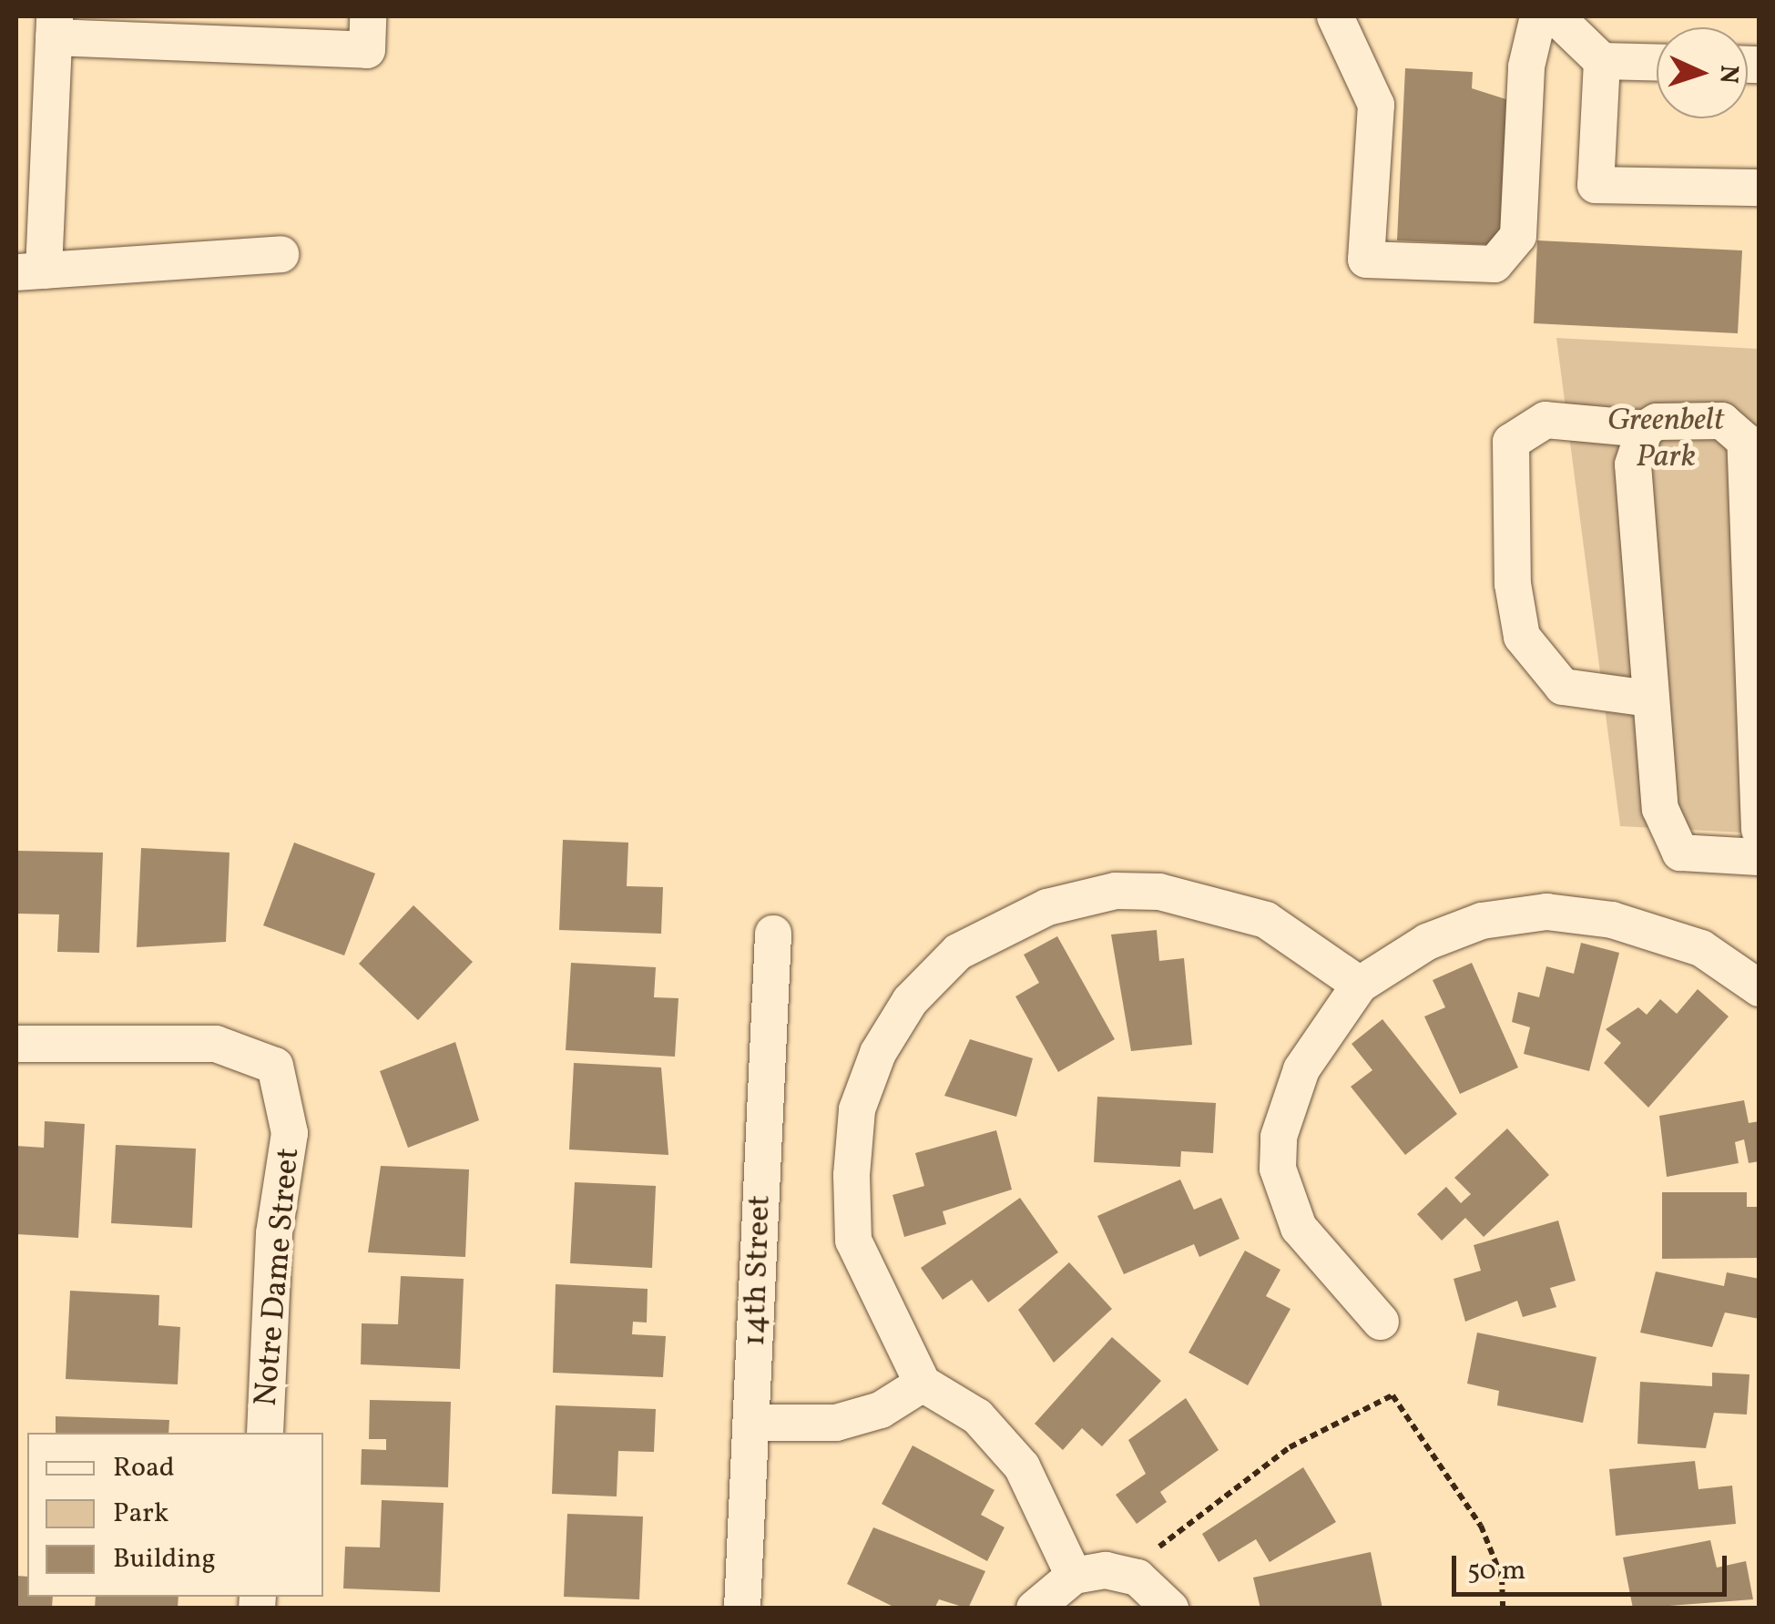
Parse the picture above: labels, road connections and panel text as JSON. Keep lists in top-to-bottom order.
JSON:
{
  "streets": {
    "street": ["14th Street", "Notre Dame Street"]
  },
  "parks": ["Greenbelt Park"],
  "legend": ["Road", "Park", "Building"],
  "scale_bar": "50 m",
  "north": "right"
}
